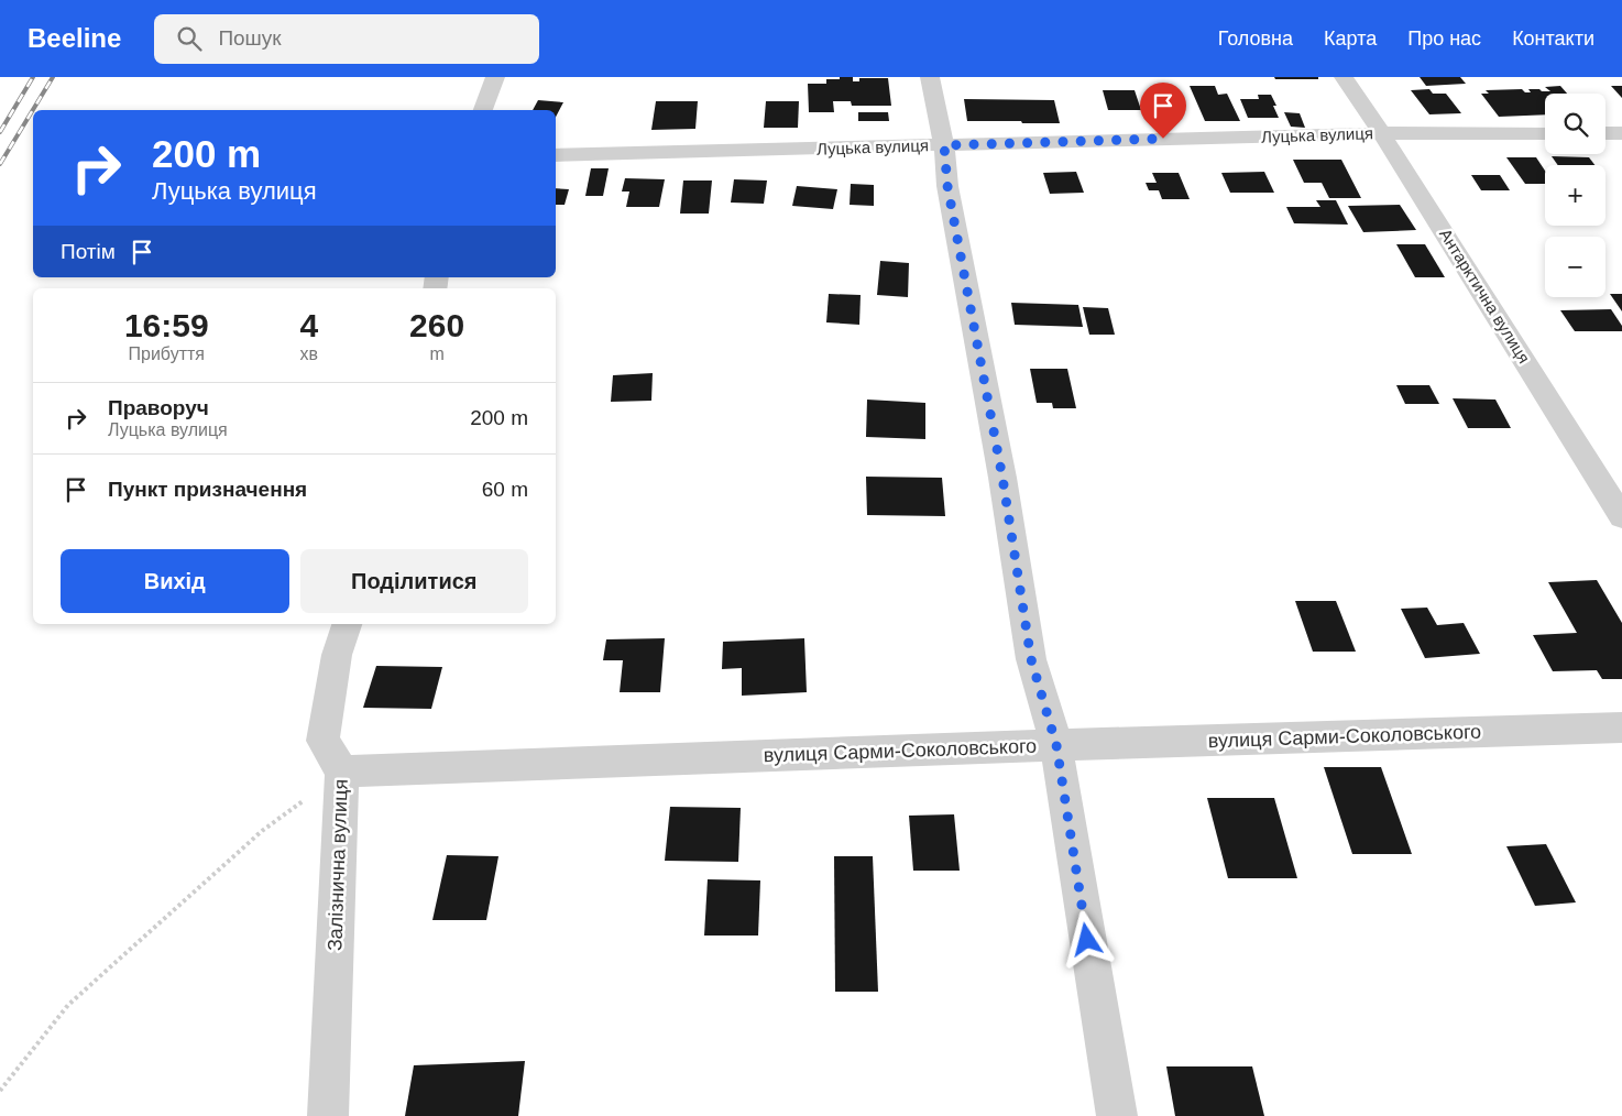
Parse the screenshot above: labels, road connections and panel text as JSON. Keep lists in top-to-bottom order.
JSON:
{
  "streets": {
    "street": [
      "Луцька вулиця",
      "Антарктична вулиця",
      "вулиця Сарми-Соколовського",
      "Залізнична вулиця"
    ]
  },
  "crossings": [
    ["Луцька вулиця", "Антарктична вулиця"],
    ["вулиця Сарми-Соколовського", "Залізнична вулиця"]
  ],
  "page": {
    "header": "Beeline",
    "search": "Пошук",
    "nav": [
      "Головна",
      "Карта",
      "Про нас",
      "Контакти"
    ],
    "map_buttons": ["+", "−"],
    "turn": ["200 m", "Луцька вулиця"],
    "then": "Потім",
    "eta": [
      "16:59",
      "Прибуття",
      "4",
      "хв",
      "260",
      "m"
    ],
    "list": [
      {
        "name": "Праворуч",
        "note": "Луцька вулиця",
        "value": "200 m"
      },
      {
        "name": "Пункт призначення",
        "value": "60 m"
      }
    ],
    "buttons": ["Вихід", "Поділитися"]
  }
}
